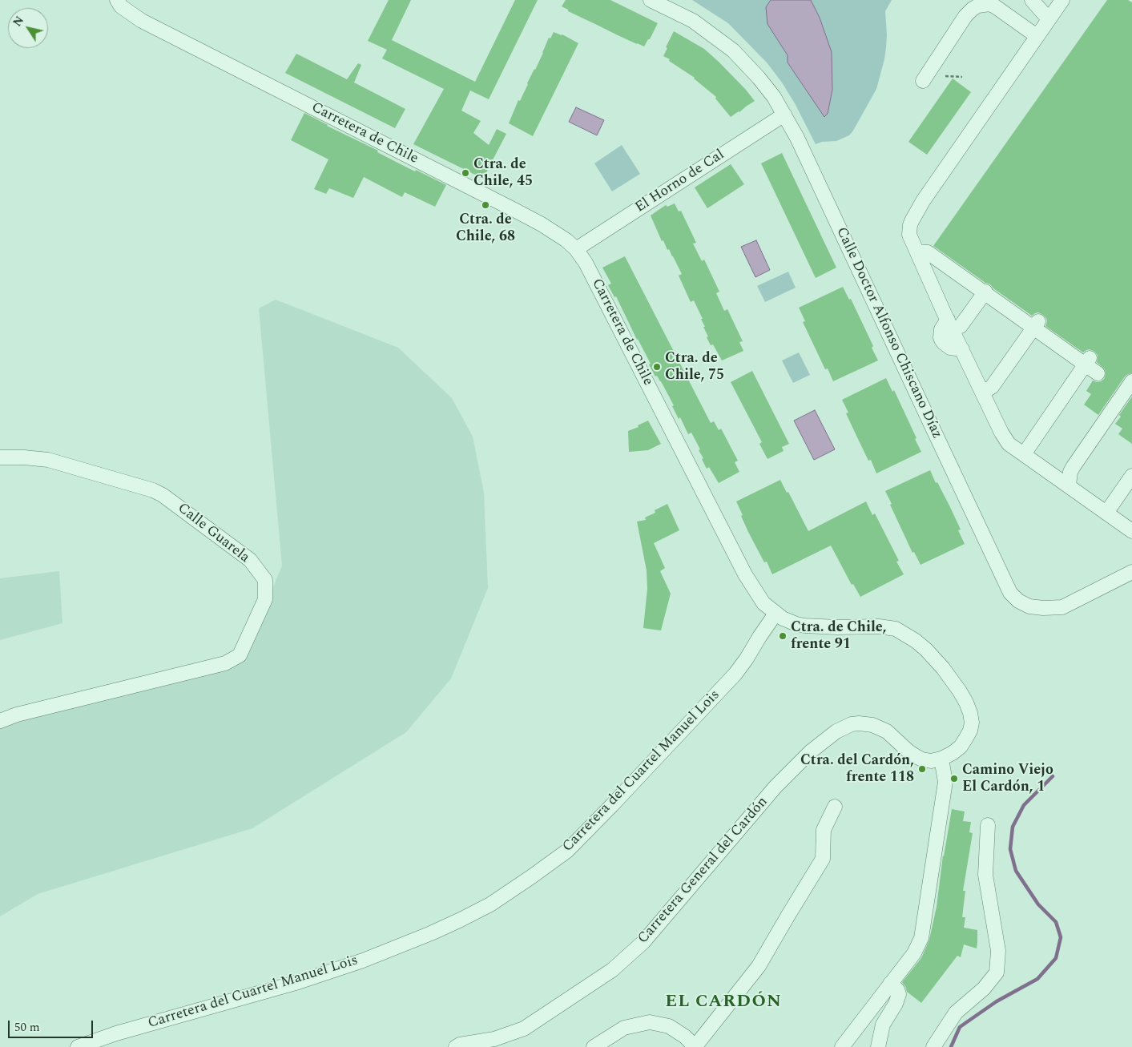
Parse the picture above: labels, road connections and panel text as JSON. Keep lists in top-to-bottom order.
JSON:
{
  "streets": {
    "street": [
      "Carretera de Chile",
      "El Horno de Cal",
      "Calle Doctor Alfonso Chiscano Díaz",
      "Calle Guarela",
      "Carretera del Cuartel Manuel Lois",
      "Carretera General del Cardón"
    ]
  },
  "crossings": [
    ["Carretera de Chile", "El Horno de Cal"],
    ["Carretera de Chile", "Carretera del Cuartel Manuel Lois"],
    ["Carretera de Chile", "Carretera General del Cardón"],
    ["El Horno de Cal", "Calle Doctor Alfonso Chiscano Díaz"]
  ],
  "districts": ["EL CARDÓN"],
  "places": [
    "Ctra. de Chile, 45",
    "Ctra. de Chile, 68",
    "Ctra. de Chile, 75",
    "Ctra. de Chile, frente 91",
    "Ctra. del Cardón, frente 118",
    "Camino Viejo El Cardón, 1"
  ],
  "scale_bar": "50 m",
  "north": "top left"
}
